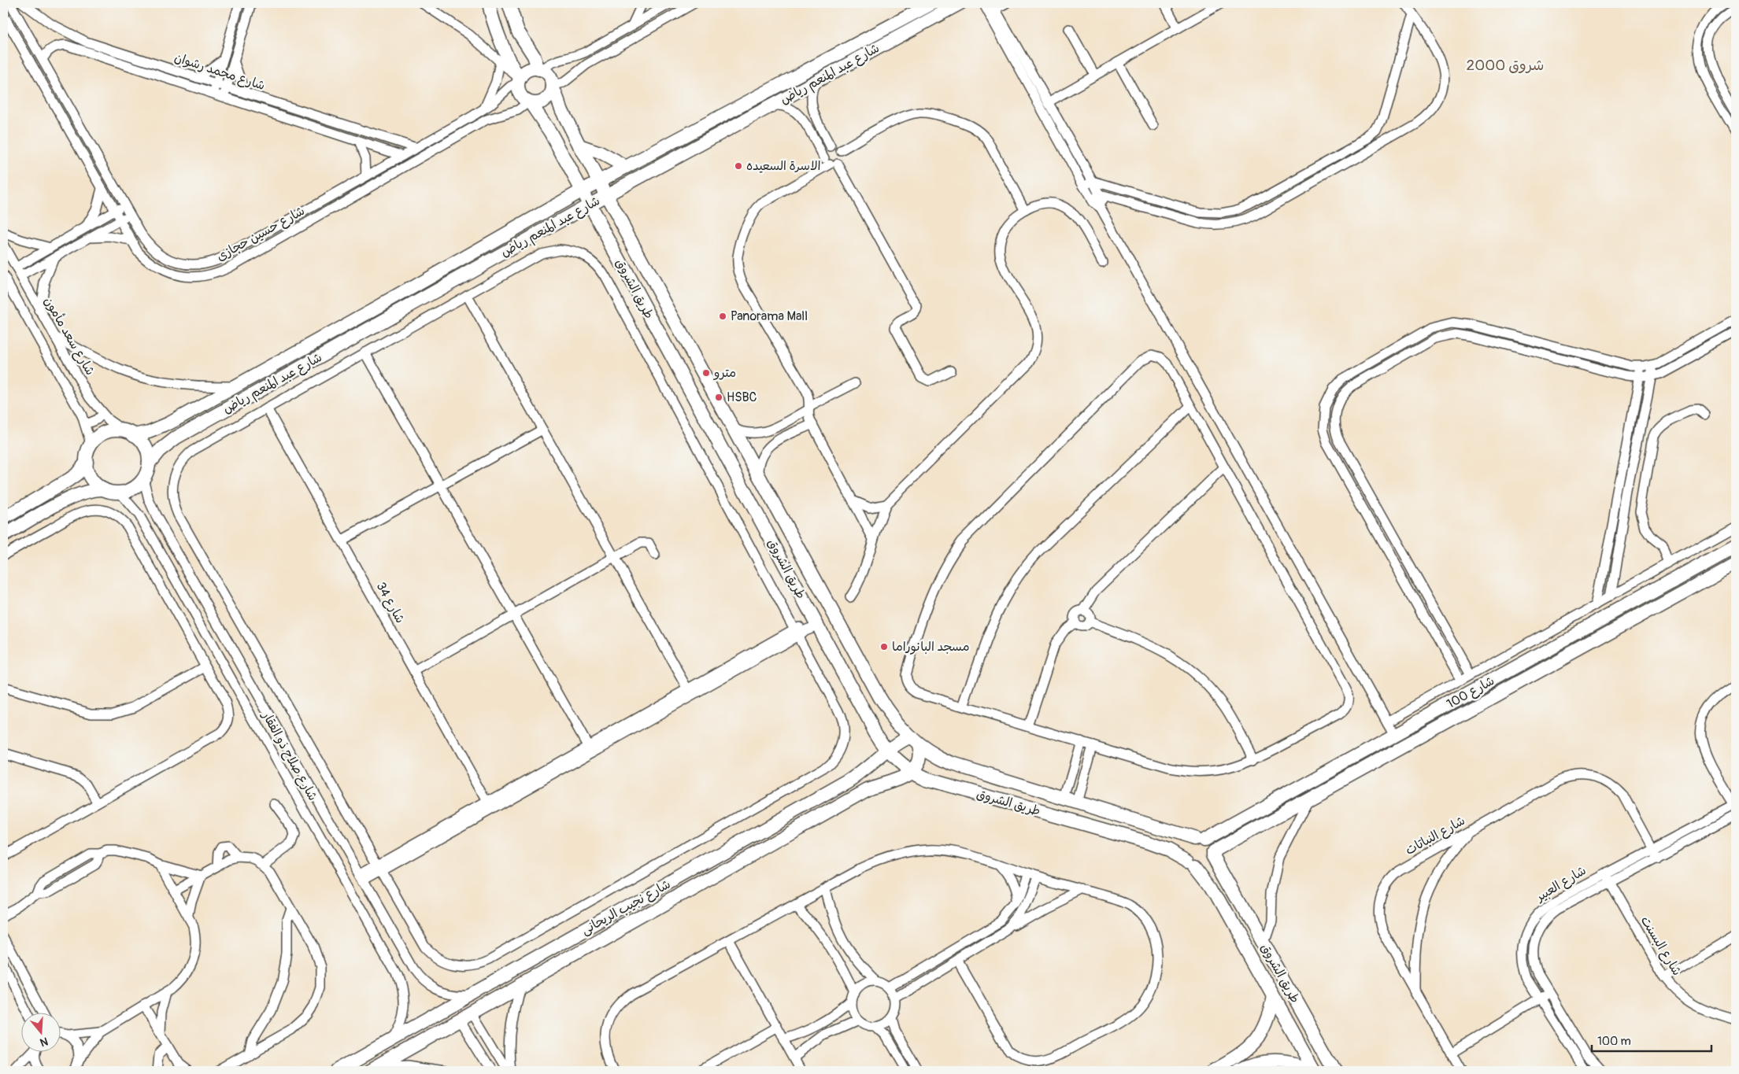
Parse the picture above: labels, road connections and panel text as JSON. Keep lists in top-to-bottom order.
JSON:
{
  "streets": {
    "street": [
      "شارع محمد رشوان",
      "شارع عبد المنعم رياض",
      "شارع حسين حجازى",
      "طريق الشروق",
      "شارع سعد مأمون",
      "شارع 34",
      "شارع 100",
      "شارع صلاح ذو الفقار",
      "شارع النباتات",
      "شارع العبير",
      "شارع نجيب الريحانى",
      "شارع البسنت"
    ]
  },
  "crossings": [
    ["شارع محمد رشوان", "شارع حسين حجازى"],
    ["شارع عبد المنعم رياض", "طريق الشروق"],
    ["شارع عبد المنعم رياض", "شارع سعد مأمون"],
    ["شارع عبد المنعم رياض", "شارع صلاح ذو الفقار"],
    ["شارع حسين حجازى", "طريق الشروق"],
    ["طريق الشروق", "شارع 100"],
    ["طريق الشروق", "شارع نجيب الريحانى"],
    ["شارع سعد مأمون", "شارع صلاح ذو الفقار"],
    ["شارع صلاح ذو الفقار", "شارع نجيب الريحانى"],
    ["شارع النباتات", "شارع العبير"],
    ["شارع العبير", "شارع البسنت"]
  ],
  "districts": ["شروق 2000"],
  "places": [
    "الاسرة السعيده",
    "Panorama Mall",
    "مترو",
    "HSBC",
    "مسجد البانوراما"
  ],
  "scale_bar": "100 m",
  "north": "bottom"
}
